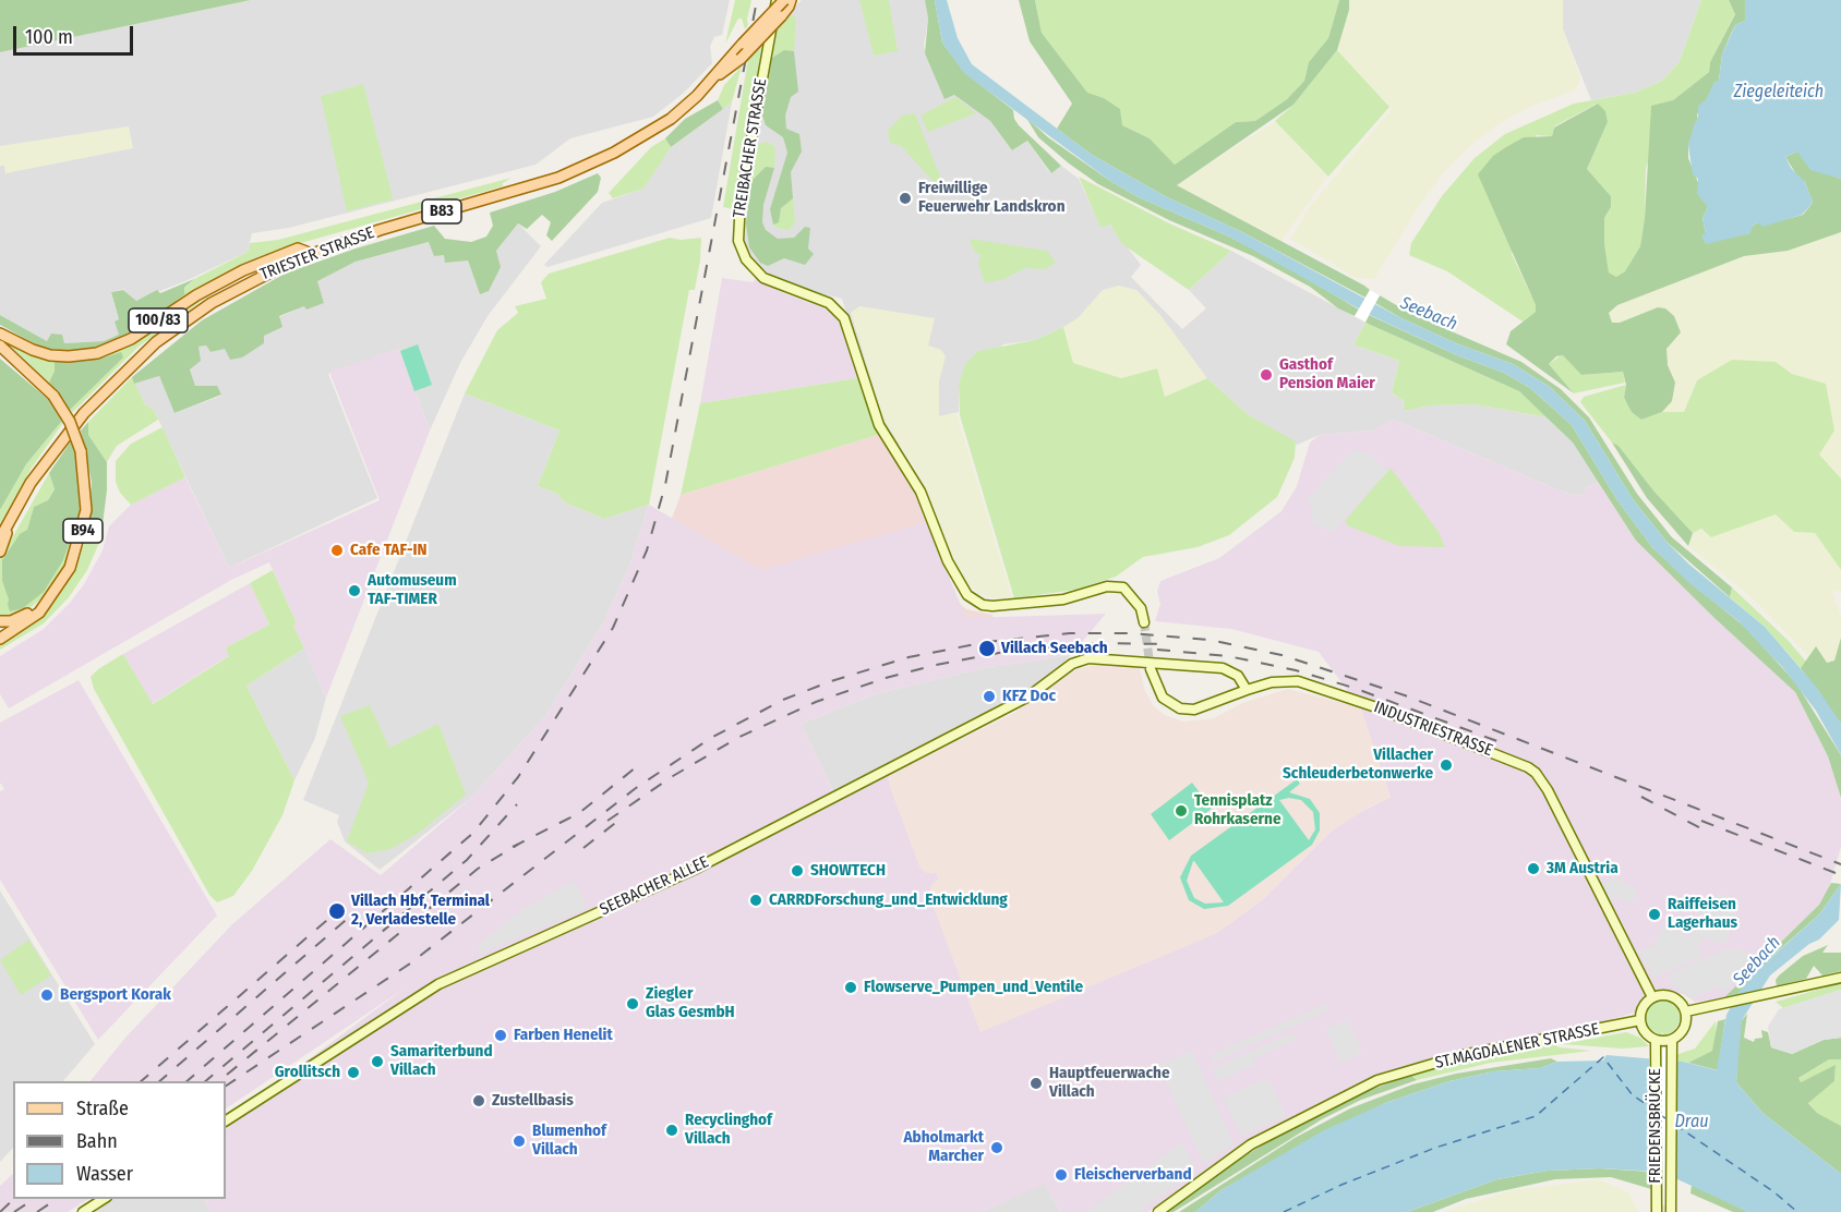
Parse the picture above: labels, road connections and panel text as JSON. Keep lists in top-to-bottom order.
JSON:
{
  "streets": {
    "main road": [
      "B83",
      "TRIESTER STRASSE",
      "100/83",
      "B94"
    ],
    "street": [
      "TREIBACHER STRASSE",
      "INDUSTRIESTRASSE",
      "SEEBACHER ALLEE",
      "ST.MAGDALENER STRASSE",
      "FRIEDENSBRÜCKE"
    ]
  },
  "crossings": [
    ["TRIESTER STRASSE", "100/83"],
    ["INDUSTRIESTRASSE", "SEEBACHER ALLEE"],
    ["INDUSTRIESTRASSE", "ST.MAGDALENER STRASSE"],
    ["INDUSTRIESTRASSE", "FRIEDENSBRÜCKE"],
    ["ST.MAGDALENER STRASSE", "FRIEDENSBRÜCKE"]
  ],
  "water": ["Ziegeleiteich", "Seebach", "Drau"],
  "places": [
    "Freiwillige Feuerwehr Landskron",
    "Gasthof Pension Maier",
    "Cafe TAF-IN",
    "Automuseum TAF-TIMER",
    "Villach Seebach",
    "KFZ Doc",
    "Villacher Schleuderbetonwerke",
    "Tennisplatz Rohrkaserne",
    "3M Austria",
    "SHOWTECH",
    "CARRDForschung_und_Entwicklung",
    "Villach Hbf, Terminal 2, Verladestelle",
    "Raiffeisen Lagerhaus",
    "Flowserve_Pumpen_und_Ventile",
    "Bergsport Korak",
    "Ziegler Glas GesmbH",
    "Farben Henelit",
    "Samariterbund Villach",
    "Grollitsch",
    "Hauptfeuerwache Villach",
    "Zustellbasis",
    "Recyclinghof Villach",
    "Blumenhof Villach",
    "Abholmarkt Marcher",
    "Fleischerverband"
  ],
  "legend": ["Straße", "Bahn", "Wasser"],
  "scale_bar": "100 m"
}
